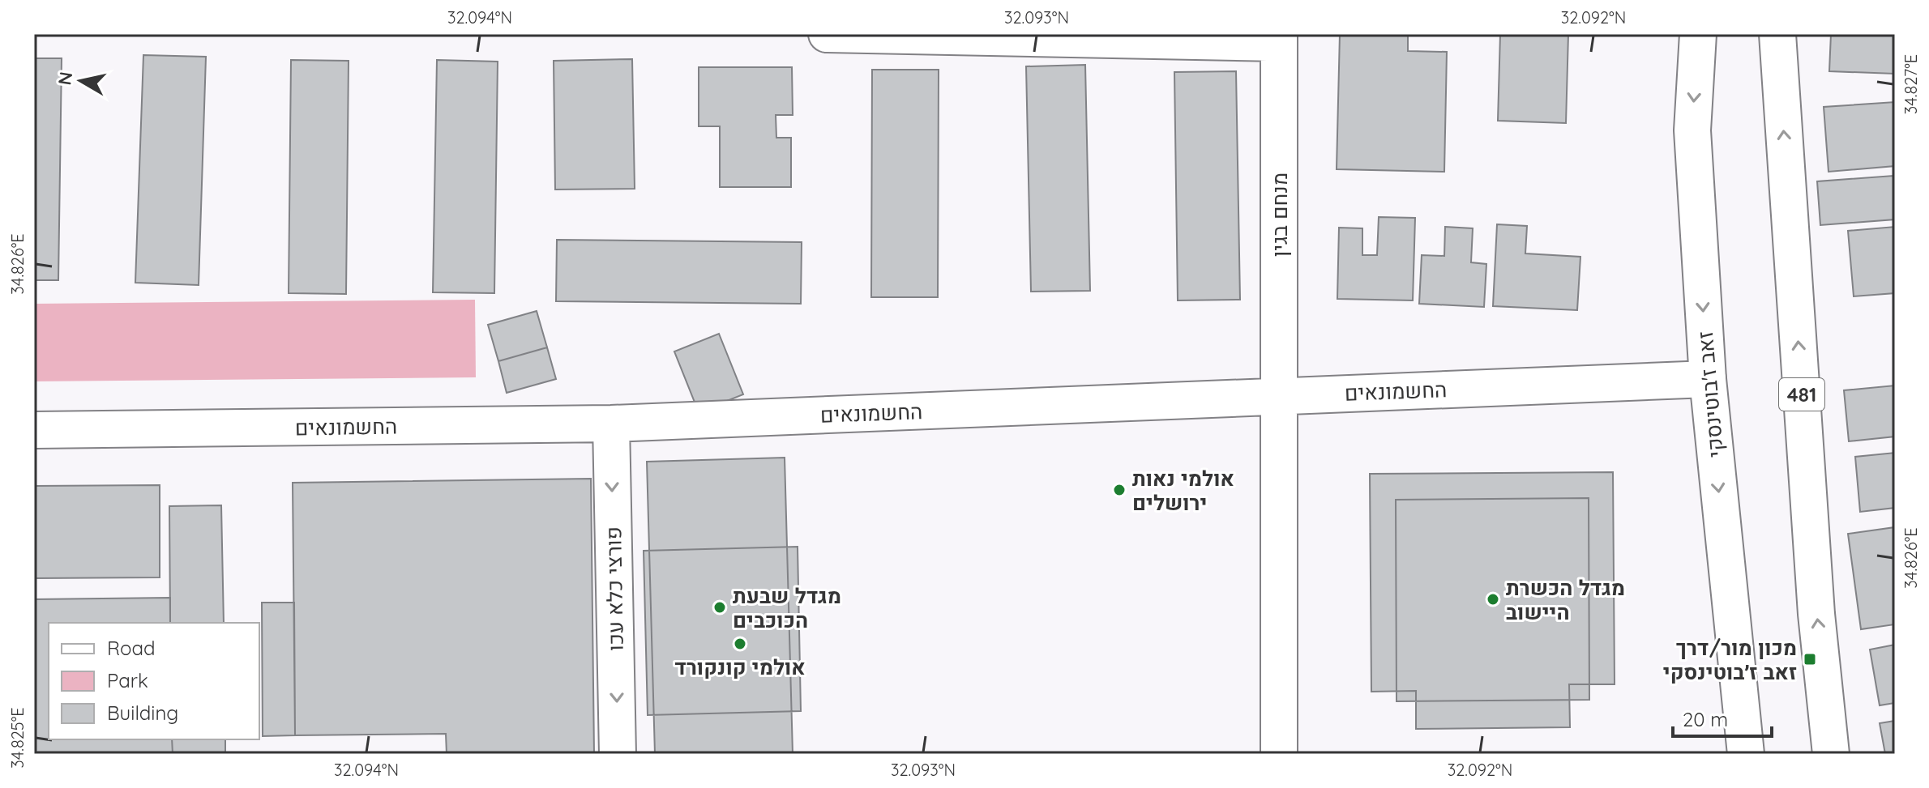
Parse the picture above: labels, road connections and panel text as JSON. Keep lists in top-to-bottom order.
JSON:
{
  "streets": {
    "street": [
      "מנחם בגין",
      "החשמונאים",
      "זאב ז'בוטינסקי",
      "481",
      "פורצי כלא עכו"
    ]
  },
  "crossings": [
    ["מנחם בגין", "החשמונאים"],
    ["החשמונאים", "זאב ז'בוטינסקי"],
    ["החשמונאים", "פורצי כלא עכו"]
  ],
  "one_way": ["פורצי כלא עכו"],
  "places": {
    "other": [
      "אולמי נאות ירושלים",
      "מגדל הכשרת היישוב",
      "מגדל שבעת הכוכבים",
      "אולמי קונקורד"
    ],
    "transit": ["מכון מור/דרך זאב ז׳בוטינסקי"]
  },
  "legend": ["Road", "Park", "Building"],
  "scale_bar": "20 m",
  "north": "left",
  "coordinates": [
    "32.094°N",
    "32.093°N",
    "32.092°N",
    "34.827°E",
    "34.826°E",
    "34.825°E"
  ]
}
